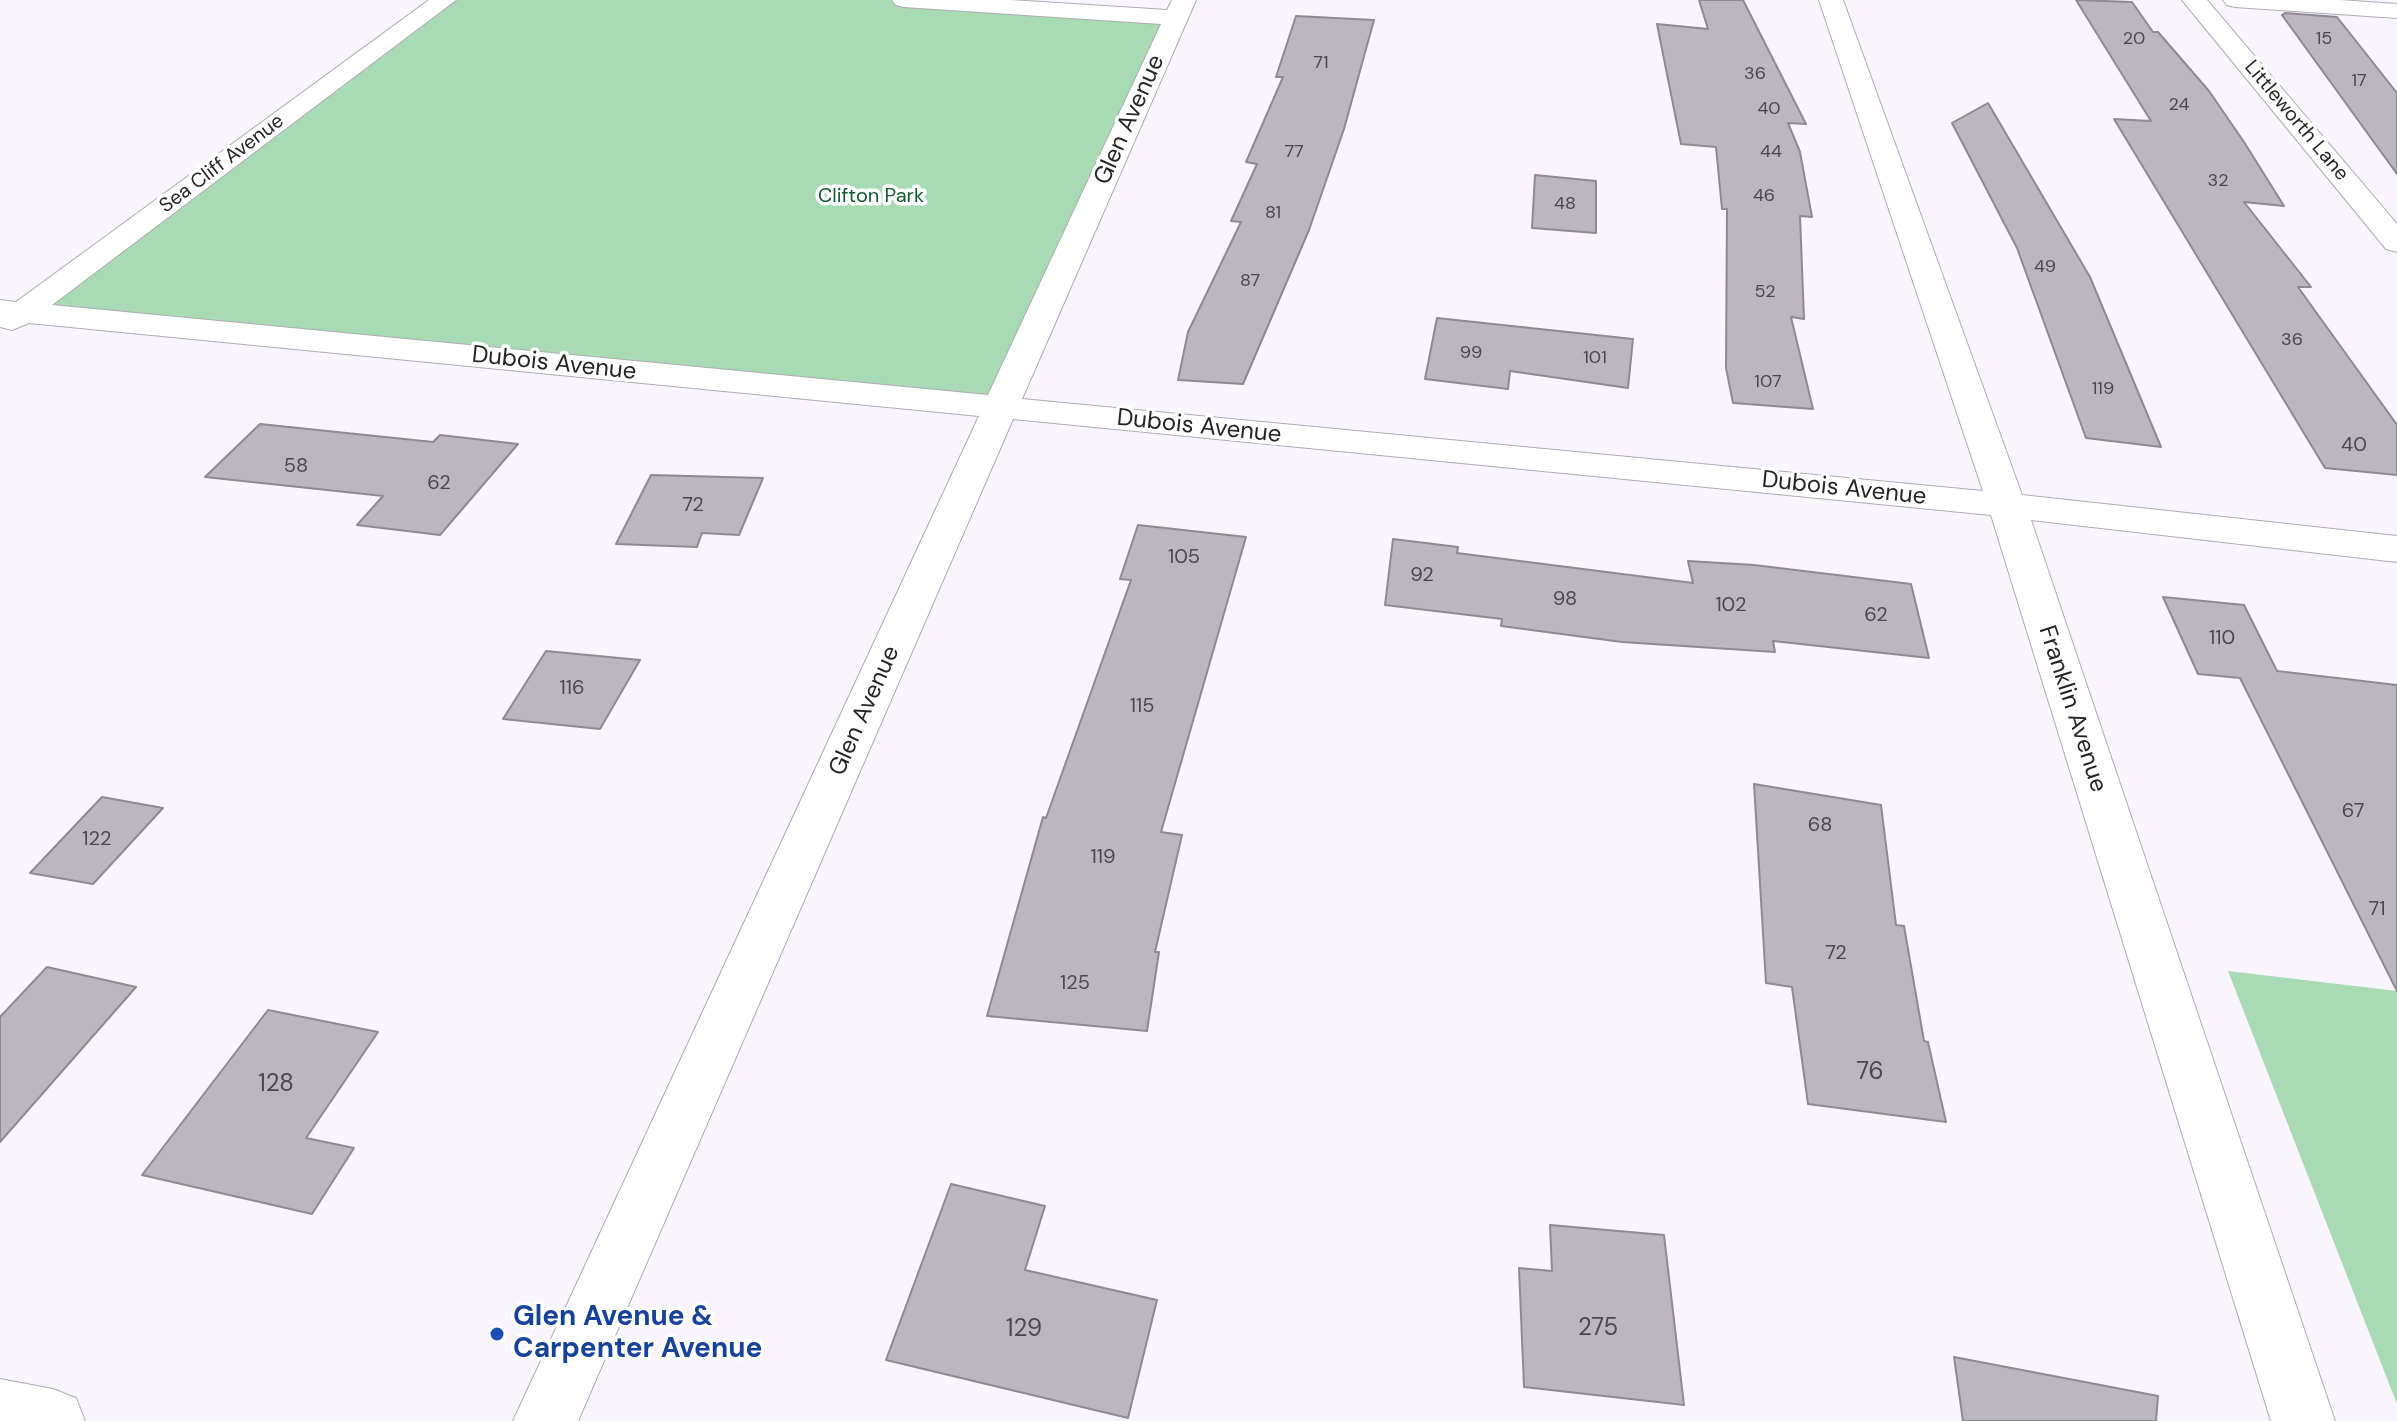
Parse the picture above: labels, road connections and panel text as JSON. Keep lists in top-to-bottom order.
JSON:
{
  "streets": {
    "street": [
      "Glen Avenue",
      "Littleworth Lane",
      "Sea Cliff Avenue",
      "Dubois Avenue",
      "Franklin Avenue"
    ]
  },
  "crossings": [
    ["Glen Avenue", "Dubois Avenue"],
    ["Sea Cliff Avenue", "Dubois Avenue"],
    ["Dubois Avenue", "Franklin Avenue"]
  ],
  "parks": ["Clifton Park"],
  "places": ["Glen Avenue & Carpenter Avenue"],
  "house_numbers": [
    "20",
    "15",
    "71",
    "36",
    "17",
    "24",
    "40",
    "77",
    "44",
    "32",
    "46",
    "48",
    "81",
    "49",
    "87",
    "52",
    "36",
    "99",
    "101",
    "107",
    "119",
    "40",
    "58",
    "62",
    "72",
    "105",
    "92",
    "98",
    "102",
    "62",
    "110",
    "116",
    "115",
    "67",
    "68",
    "122",
    "119",
    "71",
    "72",
    "125",
    "76",
    "128",
    "275",
    "129"
  ]
}
